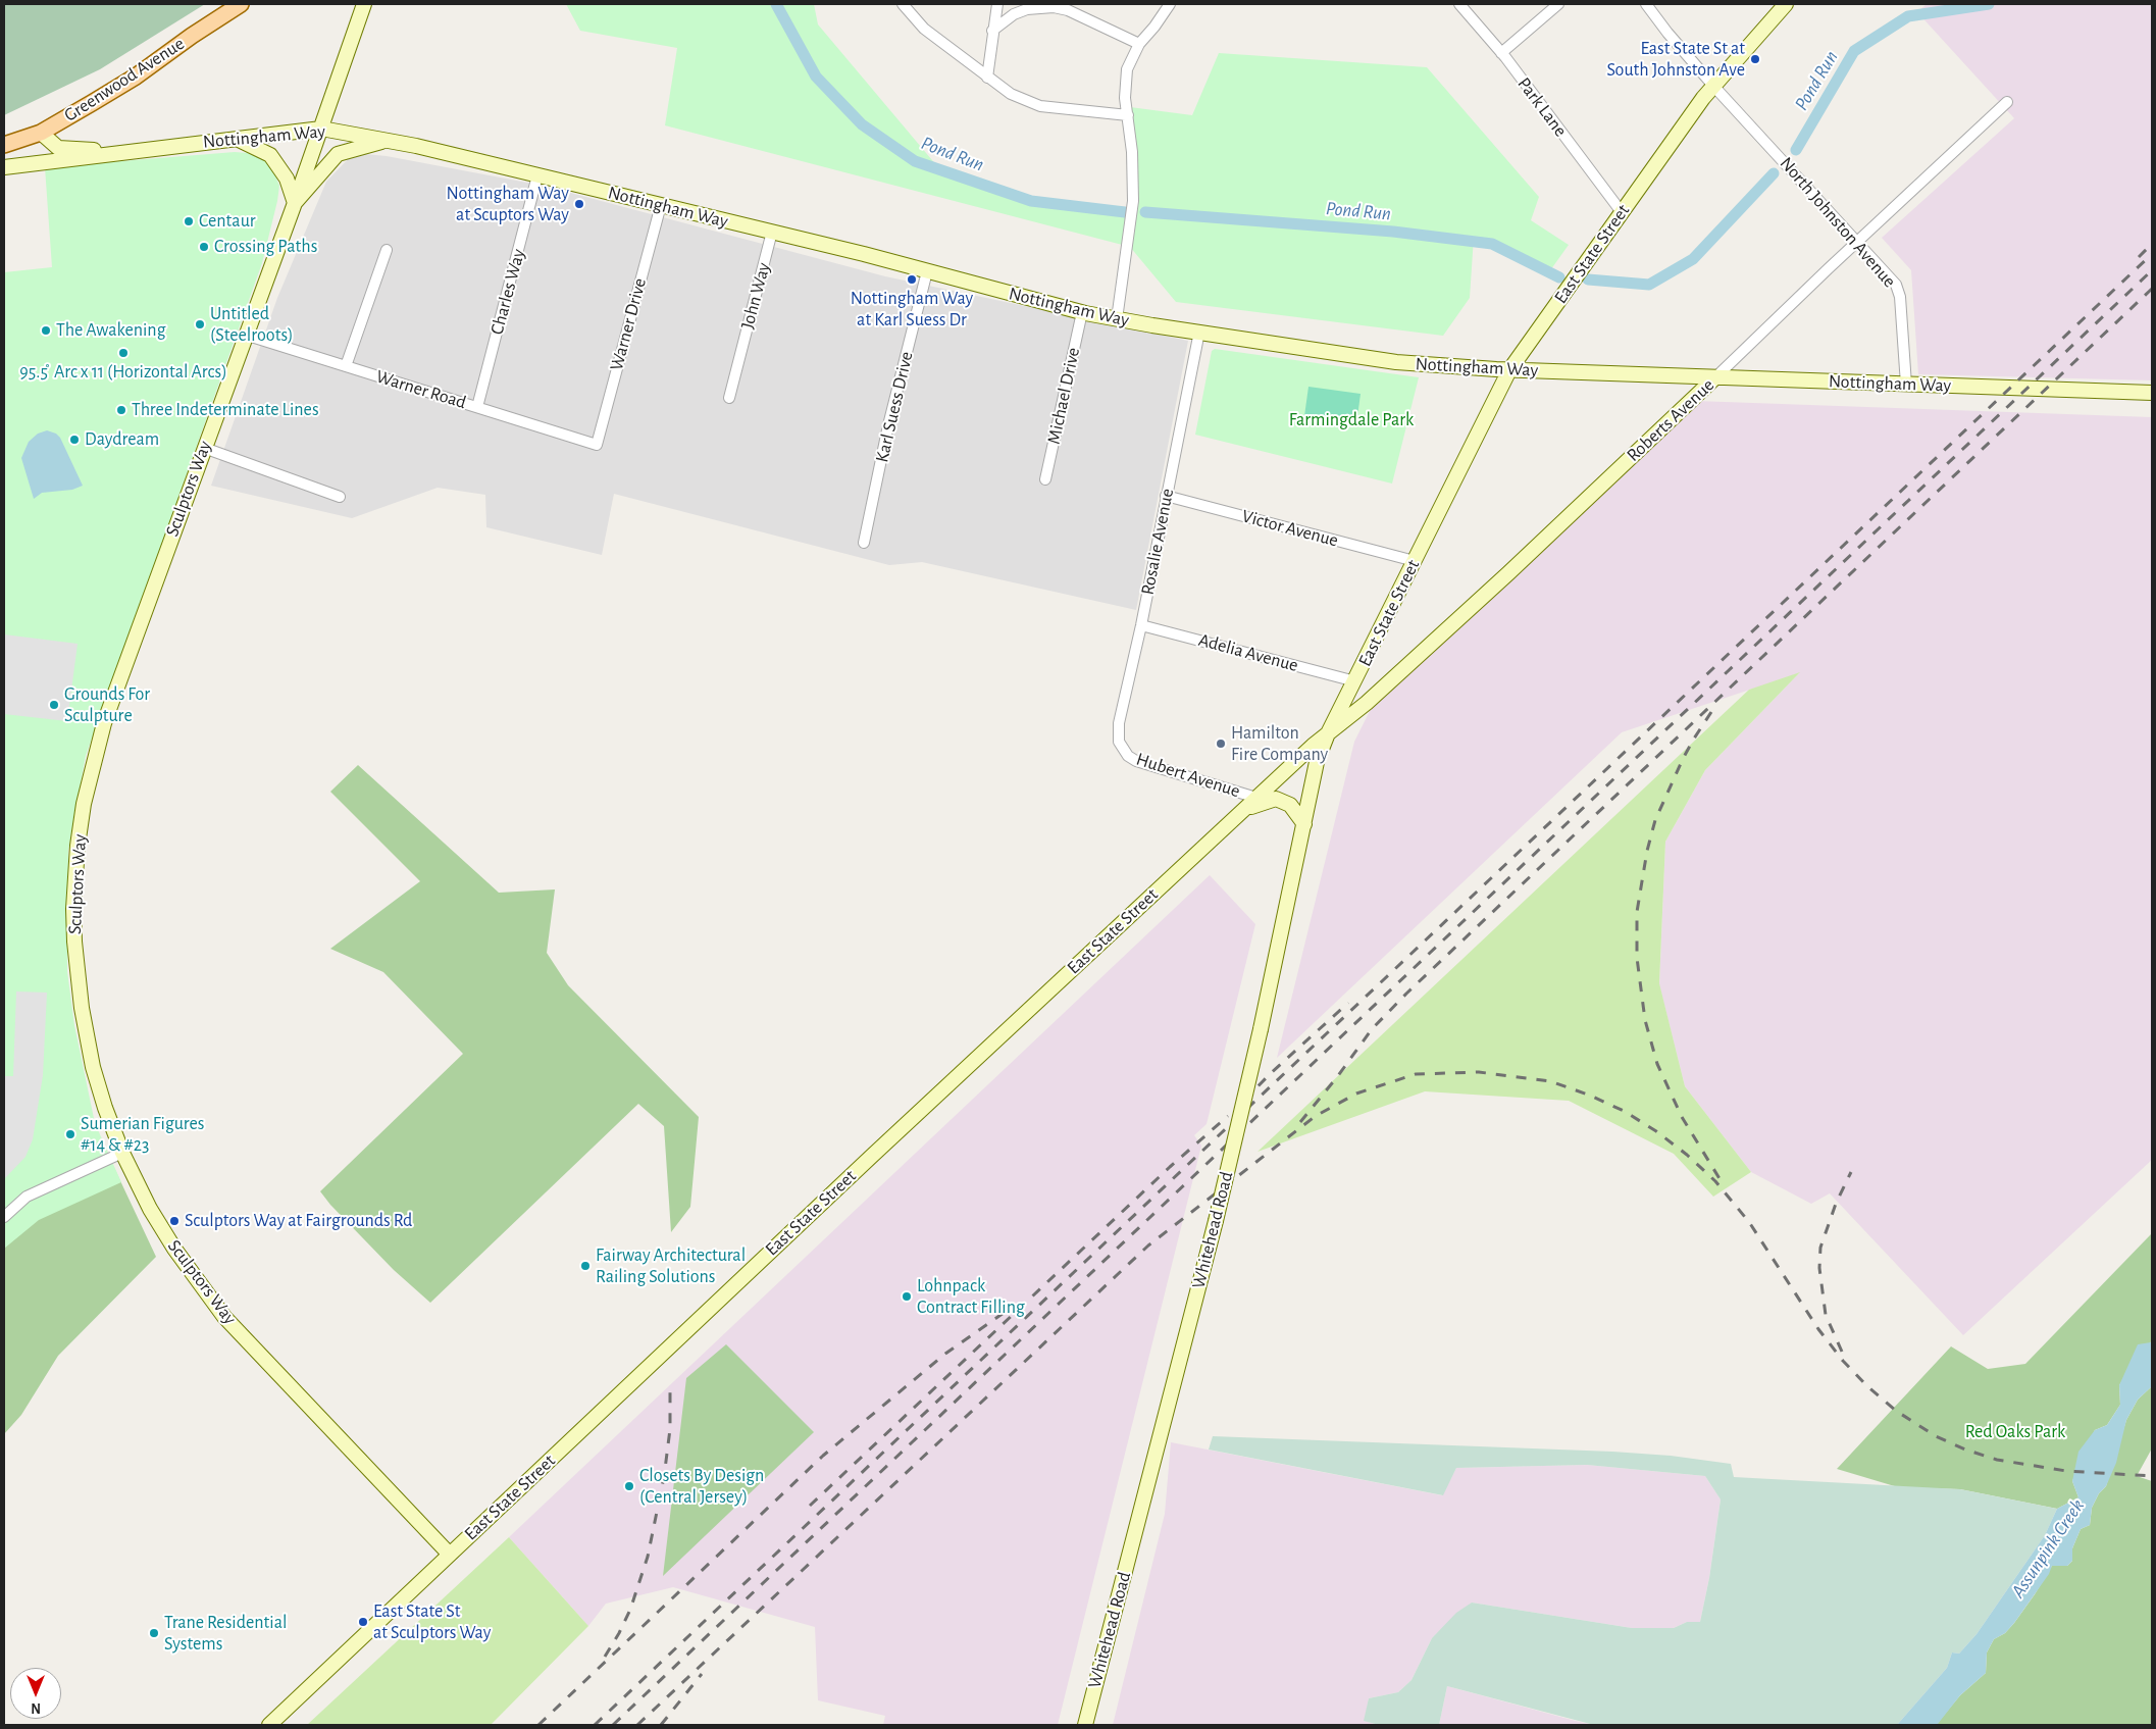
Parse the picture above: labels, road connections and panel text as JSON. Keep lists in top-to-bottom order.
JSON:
{
  "streets": {
    "main road": ["Greenwood Avenue"],
    "street": [
      "Park Lane",
      "Nottingham Way",
      "North Johnston Avenue",
      "East State Street",
      "Charles Way",
      "John Way",
      "Warner Drive",
      "Warner Road",
      "Michael Drive",
      "Karl Suess Drive",
      "Roberts Avenue",
      "Sculptors Way",
      "Victor Avenue",
      "Rosalie Avenue",
      "Adelia Avenue",
      "Hubert Avenue",
      "Whitehead Road"
    ]
  },
  "crossings": [
    ["Park Lane", "East State Street"],
    ["Nottingham Way", "North Johnston Avenue"],
    ["Nottingham Way", "East State Street"],
    ["Nottingham Way", "Charles Way"],
    ["Nottingham Way", "John Way"],
    ["Nottingham Way", "Warner Drive"],
    ["Nottingham Way", "Michael Drive"],
    ["Nottingham Way", "Karl Suess Drive"],
    ["Nottingham Way", "Roberts Avenue"],
    ["Nottingham Way", "Sculptors Way"],
    ["Nottingham Way", "Rosalie Avenue"],
    ["North Johnston Avenue", "East State Street"],
    ["North Johnston Avenue", "Roberts Avenue"],
    ["East State Street", "Roberts Avenue"],
    ["East State Street", "Sculptors Way"],
    ["East State Street", "Victor Avenue"],
    ["East State Street", "Adelia Avenue"],
    ["East State Street", "Hubert Avenue"],
    ["East State Street", "Whitehead Road"],
    ["Charles Way", "Warner Road"],
    ["Warner Drive", "Warner Road"],
    ["Warner Road", "Sculptors Way"],
    ["Roberts Avenue", "Whitehead Road"],
    ["Victor Avenue", "Rosalie Avenue"],
    ["Rosalie Avenue", "Adelia Avenue"],
    ["Rosalie Avenue", "Hubert Avenue"]
  ],
  "water": ["Pond Run", "Assunpink Creek"],
  "parks": ["Farmingdale Park", "Red Oaks Park"],
  "places": [
    "East State St at South Johnston Ave",
    "Nottingham Way at Scuptors Way",
    "Centaur",
    "Crossing Paths",
    "Nottingham Way at Karl Suess Dr",
    "Untitled (Steelroots)",
    "The Awakening",
    "95.5 ̊ Arc x 11 (Horizontal Arcs)",
    "Three Indeterminate Lines",
    "Daydream",
    "Grounds For Sculpture",
    "Hamilton Fire Company",
    "Sumerian Figures #14 & #23",
    "Sculptors Way at Fairgrounds Rd",
    "Fairway Architectural Railing Solutions",
    "Lohnpack Contract Filling",
    "Closets By Design (Central Jersey)",
    "East State St at Sculptors Way",
    "Trane Residential Systems"
  ],
  "north": "bottom"
}
